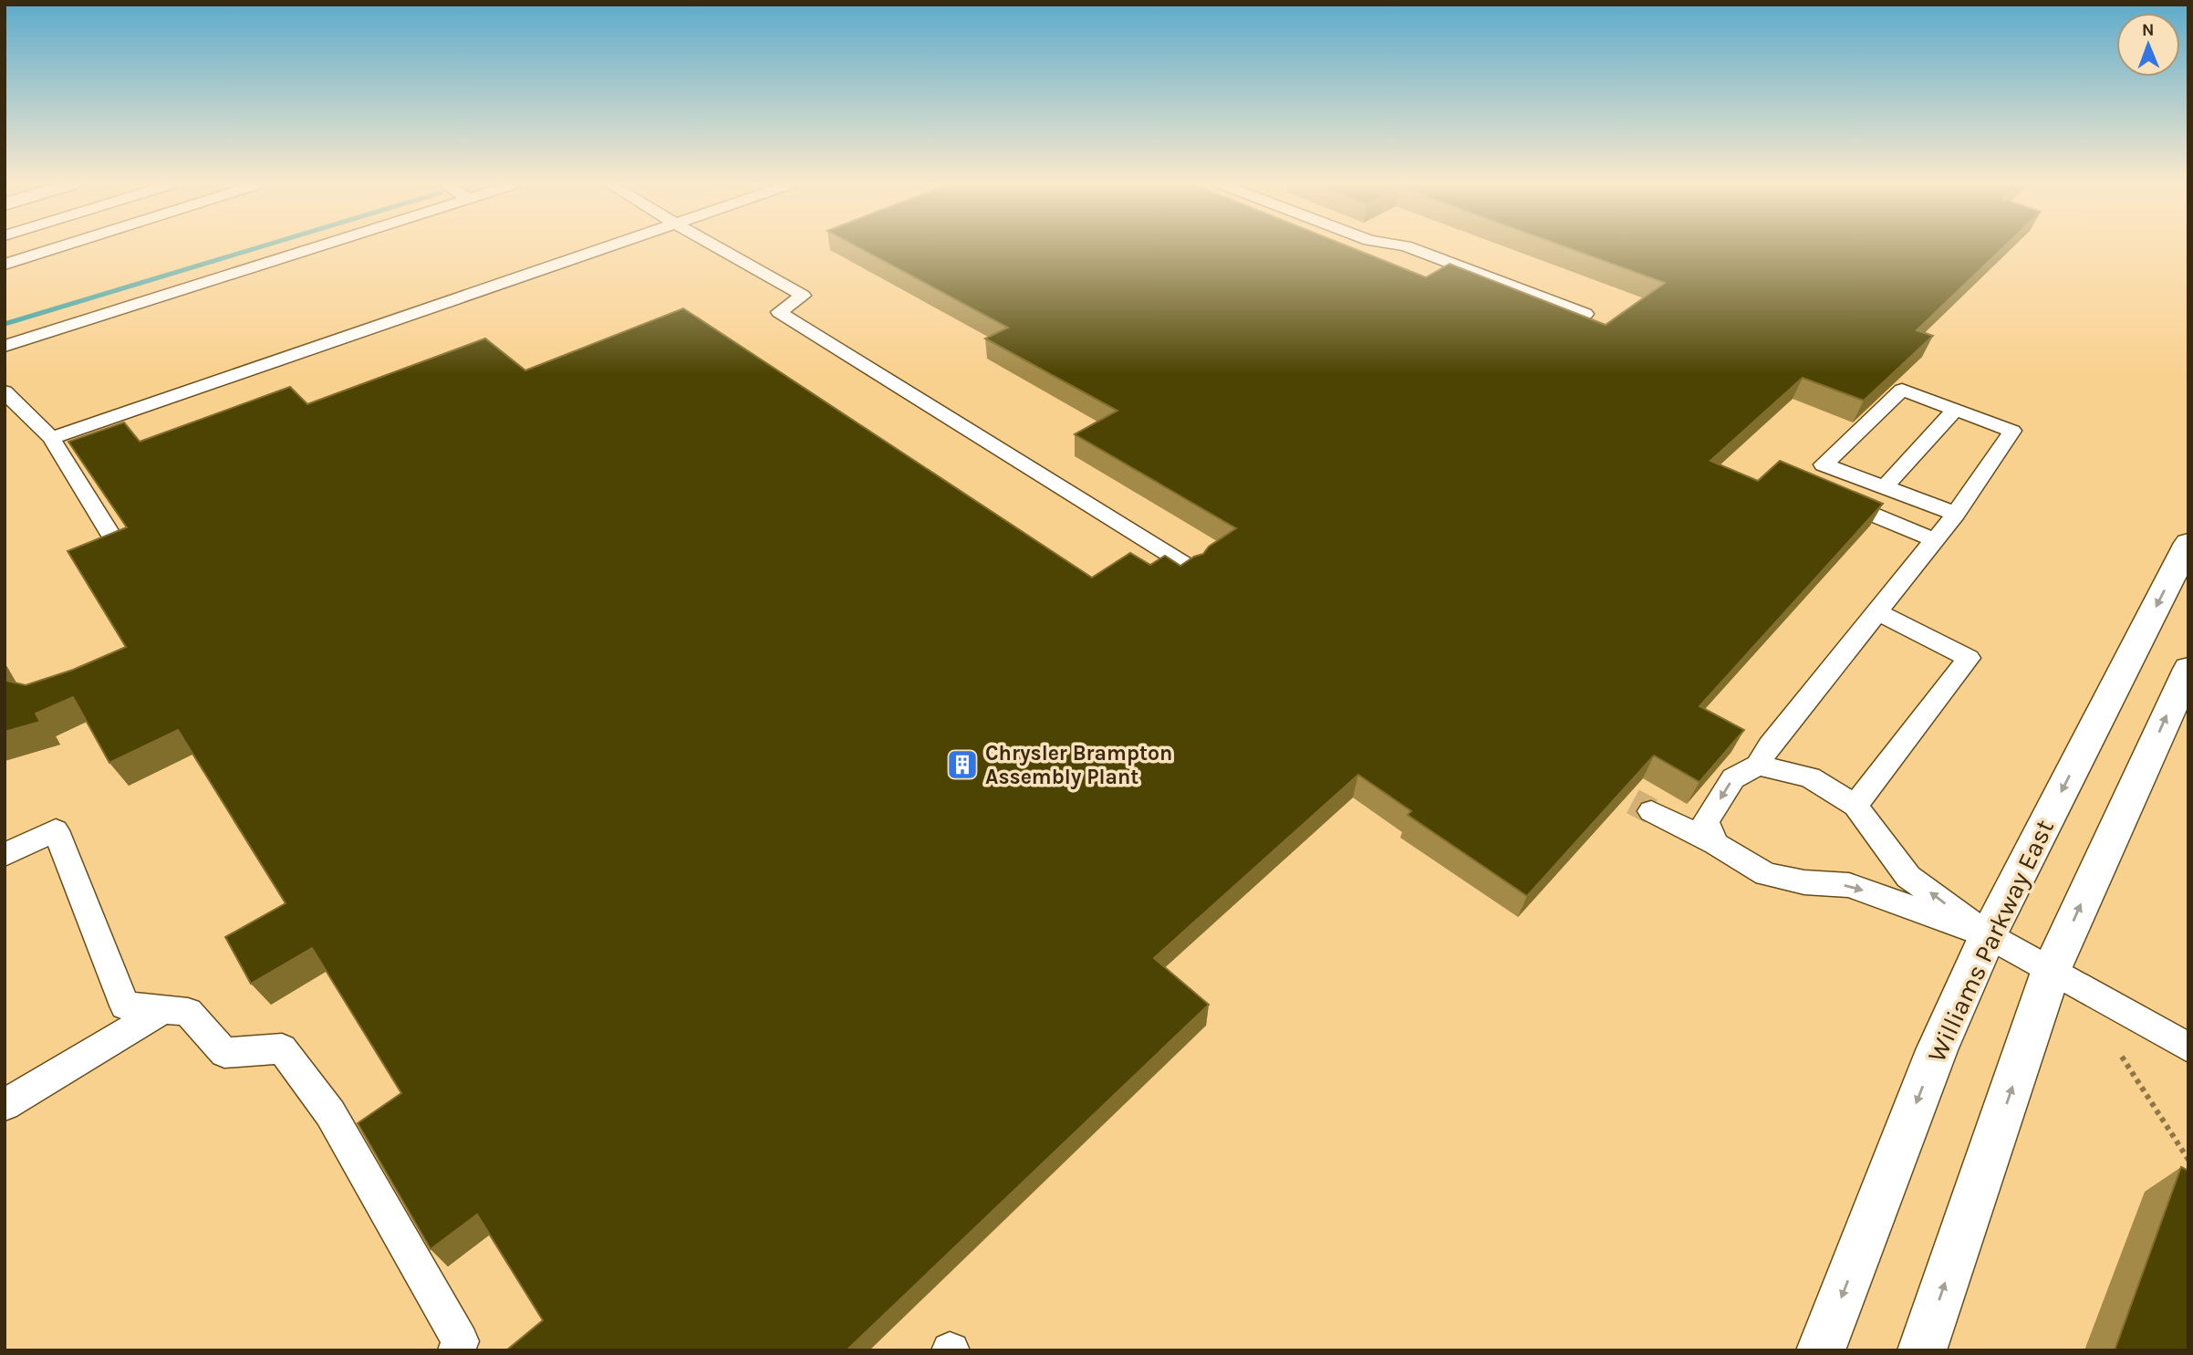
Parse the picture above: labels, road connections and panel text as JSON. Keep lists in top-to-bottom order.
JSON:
{
  "streets": {
    "main road": ["Williams Parkway East"]
  },
  "places": {
    "building": ["Chrysler Brampton Assembly Plant"]
  },
  "north": "top"
}
